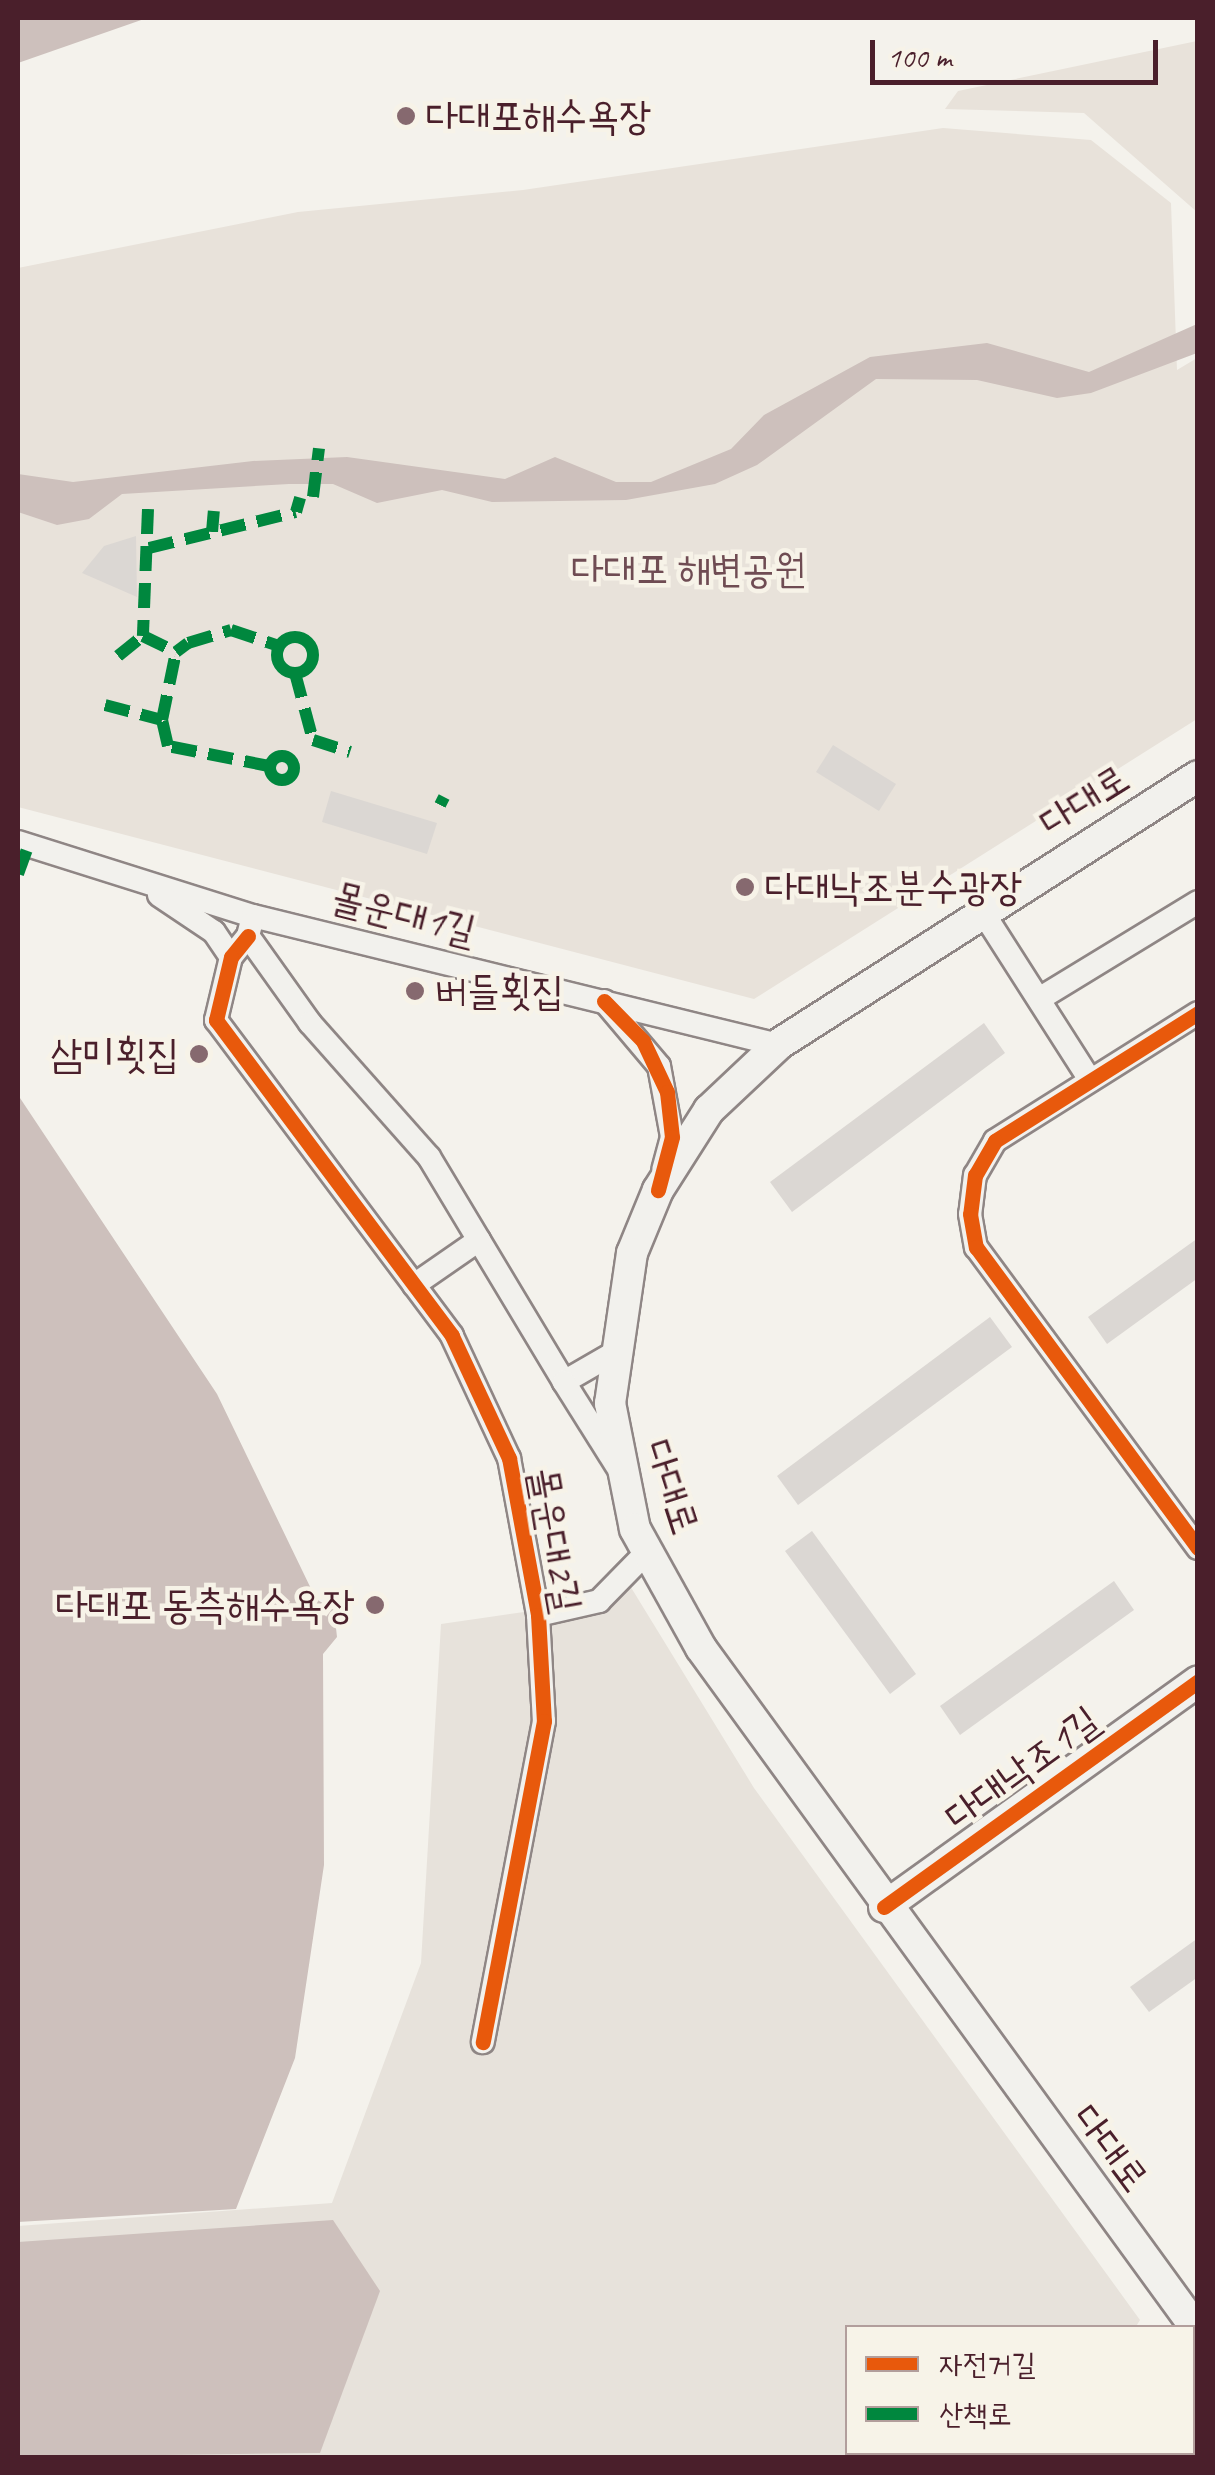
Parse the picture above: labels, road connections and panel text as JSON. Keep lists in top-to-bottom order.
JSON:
{
  "streets": {
    "main road": ["다대로", "다대낙조1길"],
    "street": ["몰운대1길", "몰운대2길"]
  },
  "crossings": [
    ["다대로", "몰운대1길"],
    ["다대로", "다대낙조1길"]
  ],
  "parks": ["다대포 해변공원"],
  "places": [
    "다대포해수욕장",
    "다대낙조분수광장",
    "버들횟집",
    "삼미횟집",
    "다대포 동측해수욕장"
  ],
  "legend": ["자전거길", "산책로"],
  "scale_bar": "100 m"
}
